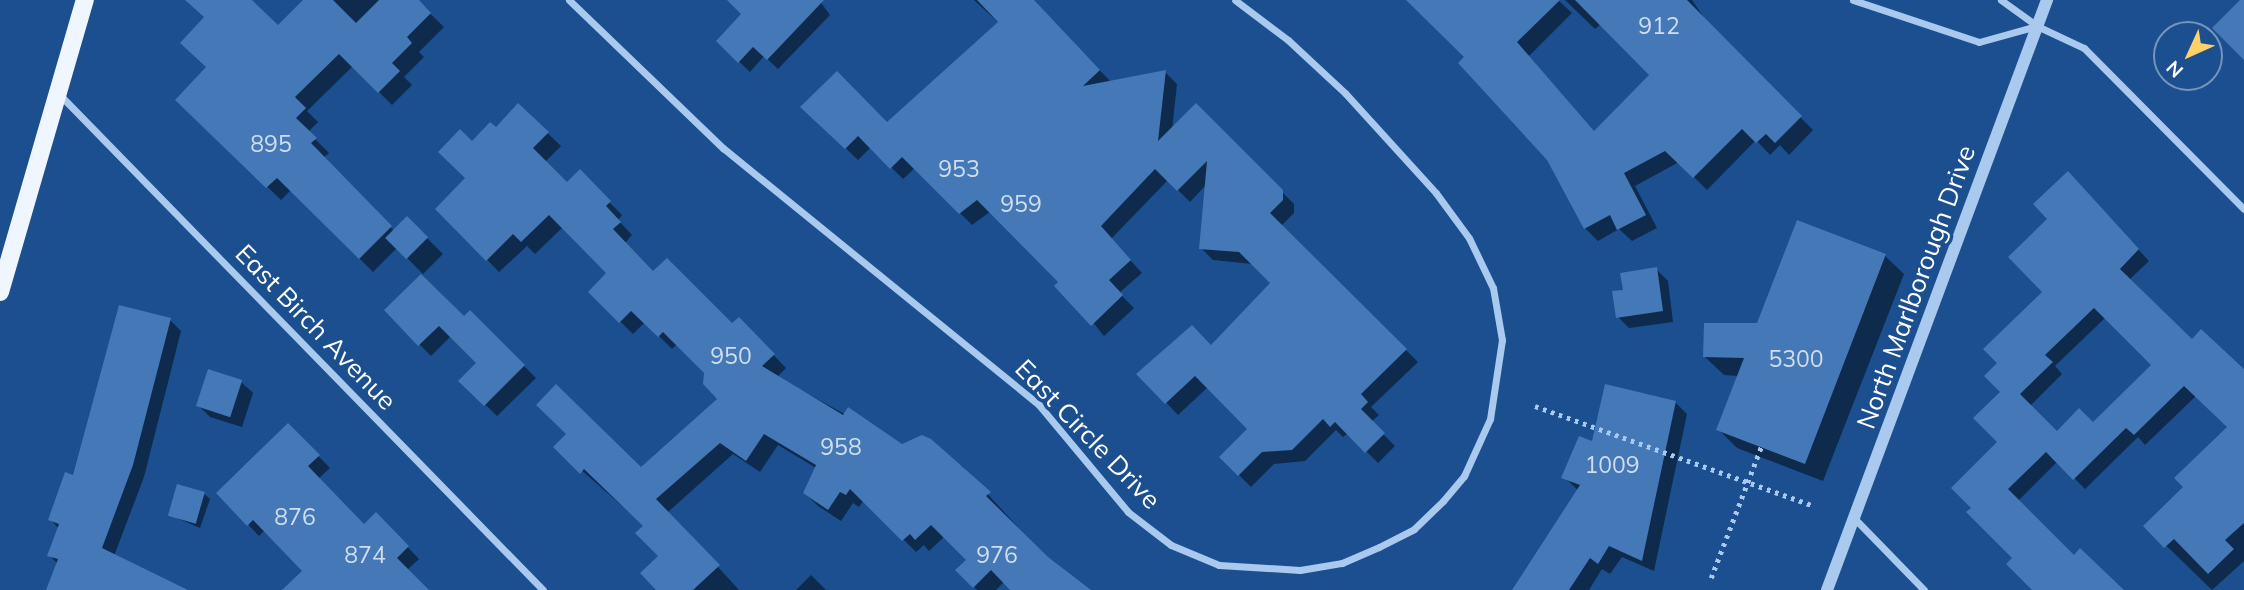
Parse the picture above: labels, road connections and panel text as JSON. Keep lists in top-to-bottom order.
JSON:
{
  "streets": {
    "street": ["North Marlborough Drive", "East Birch Avenue", "East Circle Drive"]
  },
  "house_numbers": [
    "912",
    "895",
    "953",
    "959",
    "950",
    "5300",
    "958",
    "1009",
    "876",
    "874",
    "976"
  ],
  "north": "bottom left"
}
